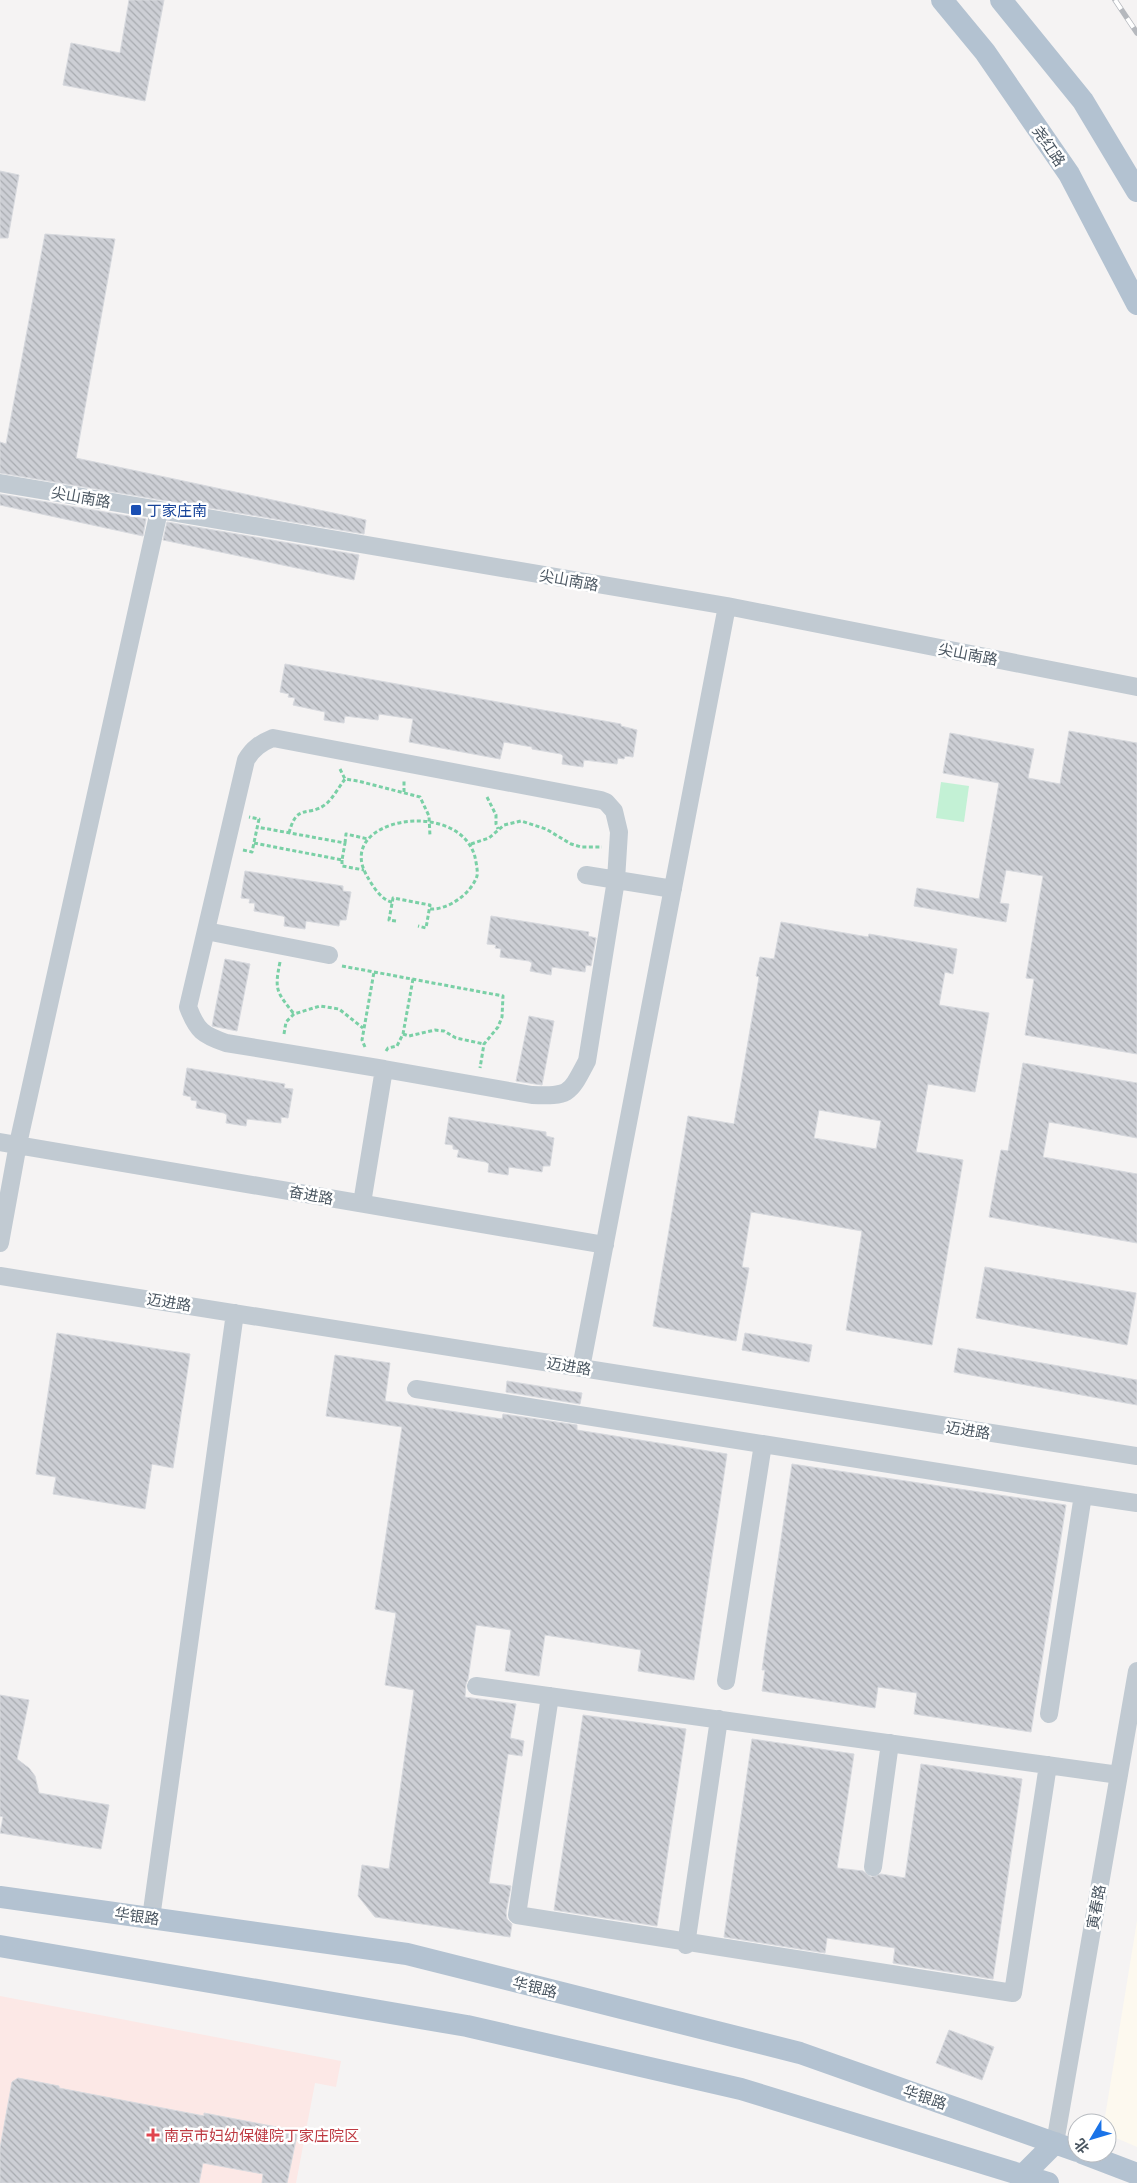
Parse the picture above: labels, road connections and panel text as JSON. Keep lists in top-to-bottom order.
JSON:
{
  "streets": {
    "main road": ["尧红路", "寅春路", "华银路"],
    "street": ["尖山南路", "奋进路", "迈进路"]
  },
  "crossings": [
    ["寅春路", "华银路"]
  ],
  "places": {
    "transit": ["丁家庄南"],
    "health": ["南京市妇幼保健院丁家庄院区"]
  },
  "north": "bottom left"
}
